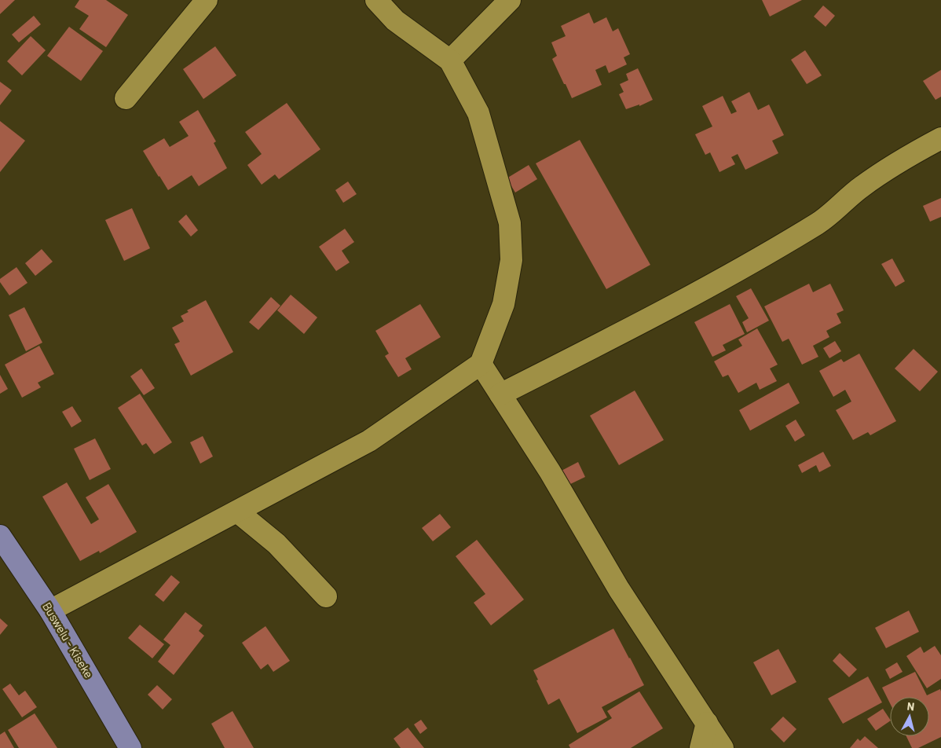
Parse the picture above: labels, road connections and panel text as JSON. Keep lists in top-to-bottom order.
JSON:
{
  "streets": {
    "main road": ["Buswelu - Kiseke"]
  },
  "north": "top"
}
